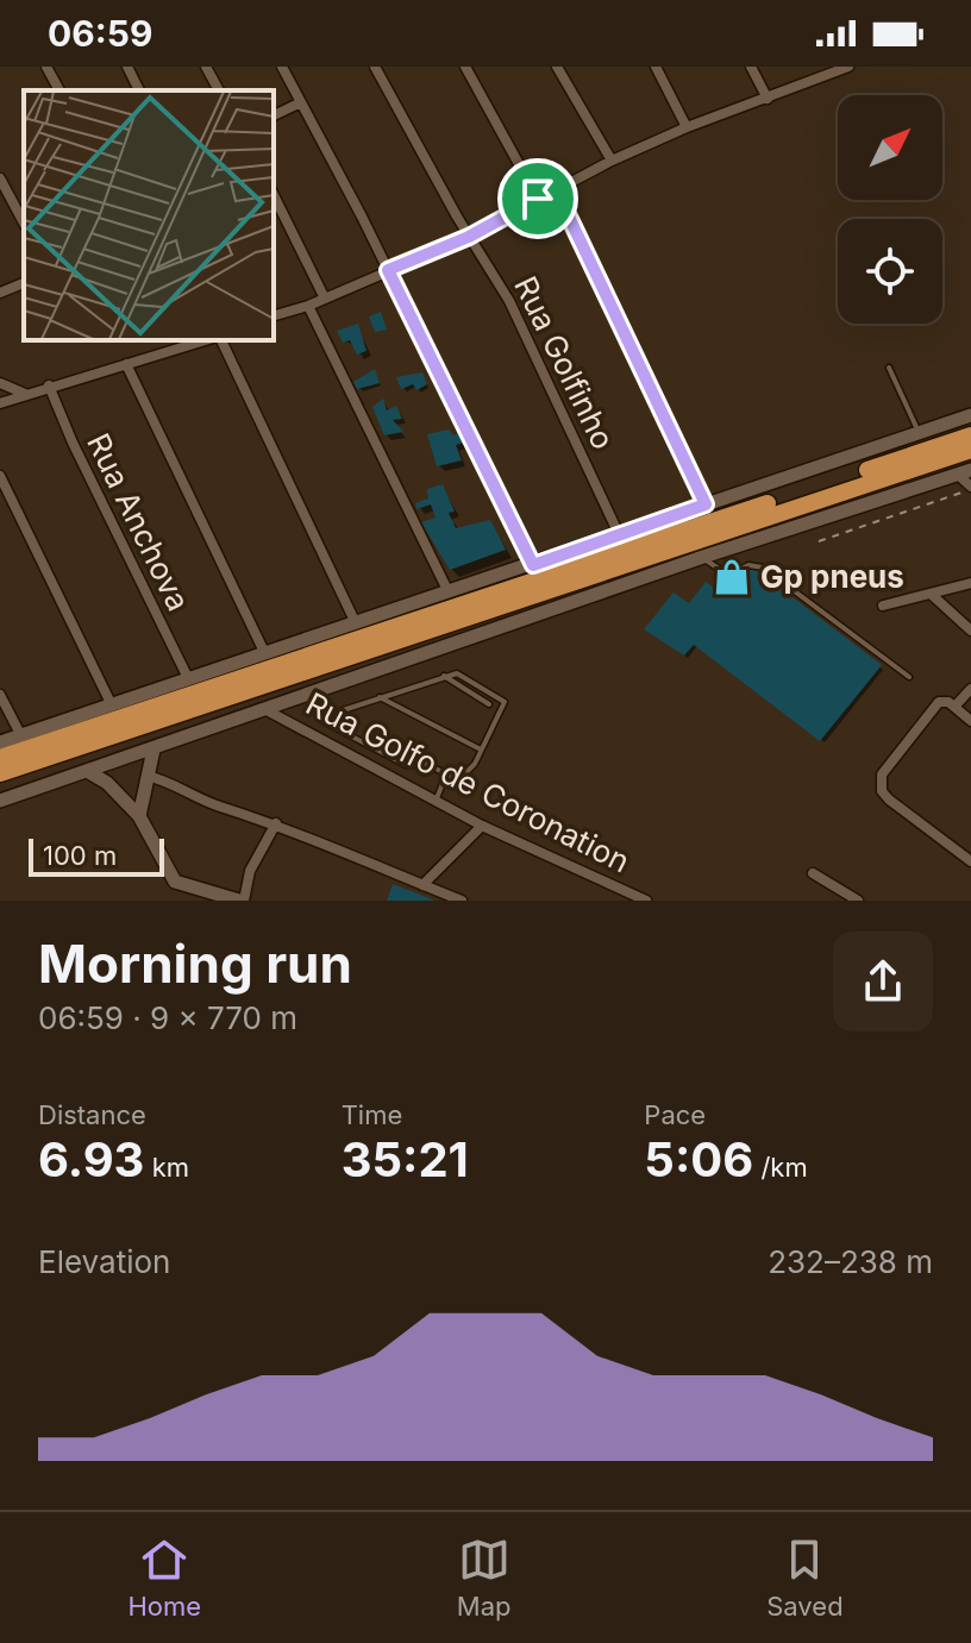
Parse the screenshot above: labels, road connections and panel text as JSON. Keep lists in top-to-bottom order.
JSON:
{
  "streets": {
    "street": ["Rua Golfinho", "Rua Anchova", "Rua Golfo de Coronation"]
  },
  "places": {
    "shop": ["Gp pneus"]
  },
  "scale_bar": "100 m",
  "north": "top right",
  "page": {
    "status": "06:59",
    "scale": "100 m",
    "heading": ["Morning run", "06:59 · 9 × 770 m"],
    "stats": [
      ["Distance", "6.93 km"],
      ["Time", "35:21"],
      ["Pace", "5:06 /km"]
    ],
    "chart": ["Elevation", "232–238 m"],
    "tabs": ["Home", "Map", "Saved"]
  }
}
